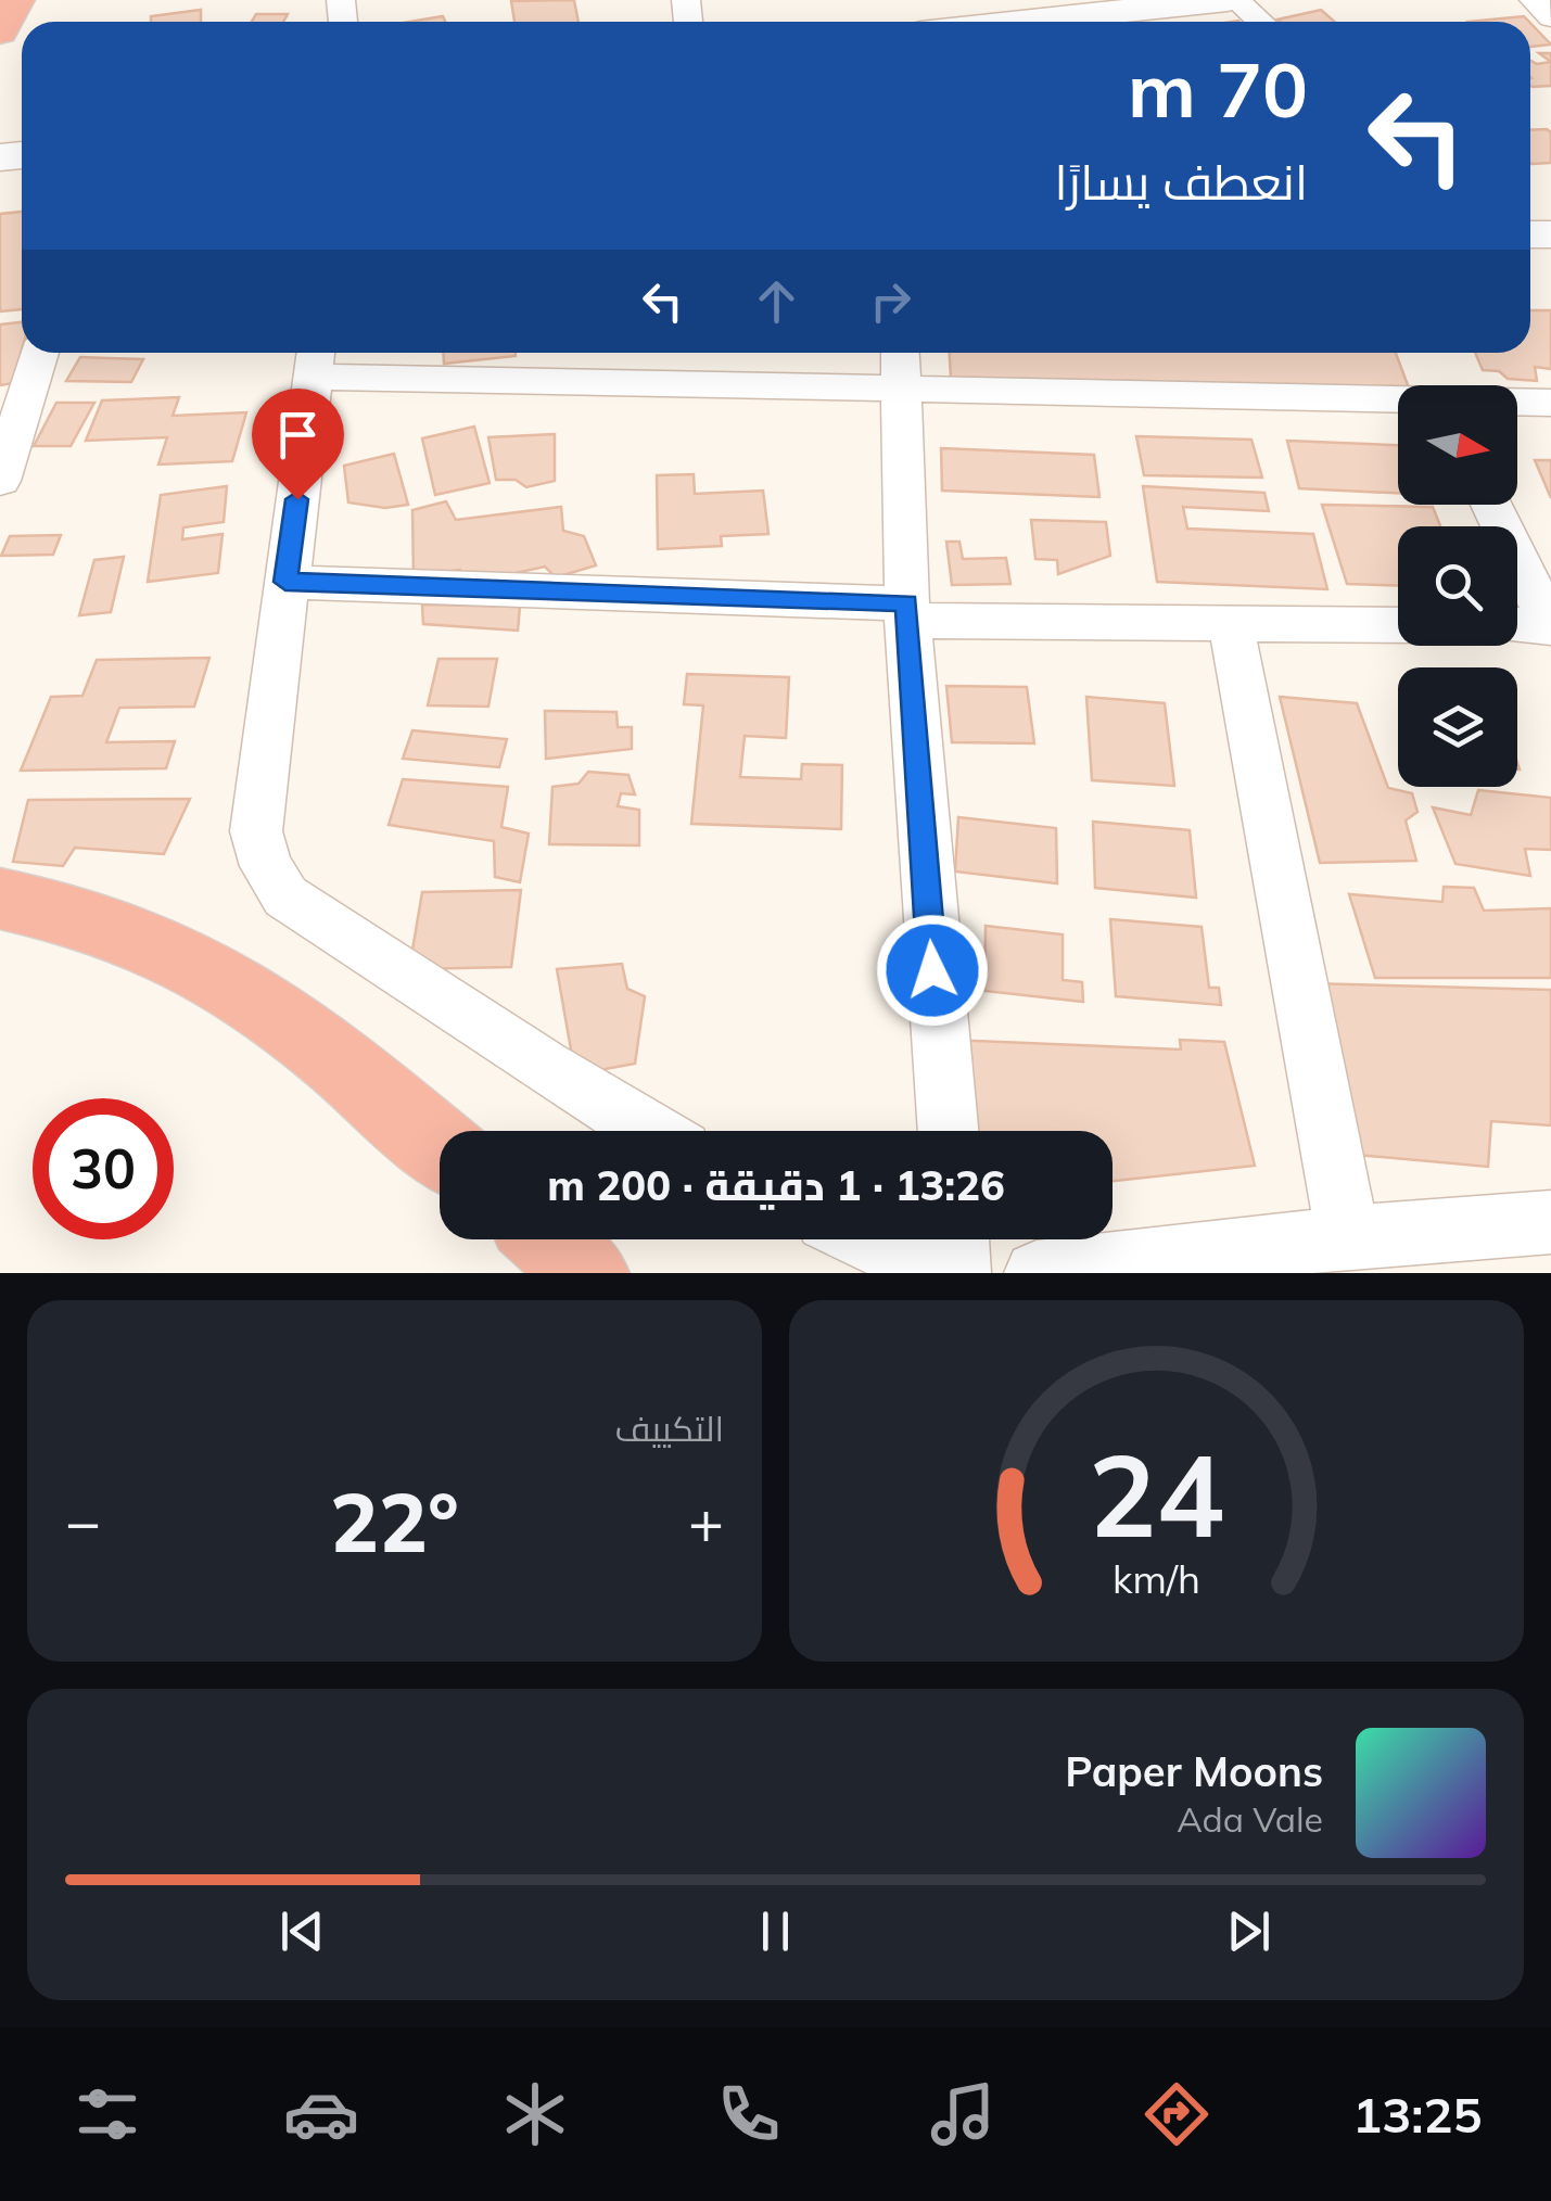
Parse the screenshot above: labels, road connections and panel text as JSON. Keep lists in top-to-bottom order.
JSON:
{
  "north": "right",
  "page": {
    "turn": ["70 m", "انعطف يسارًا"],
    "limit": "30",
    "trip": "13:26 · 1 دقيقة · 200 m",
    "tile": "التكييف",
    "heat": ["−", "22°", "+"],
    "song": ["Paper Moons", "Ada Vale"],
    "tabs": "13:25",
    "gauge": ["24", "km/h"]
  }
}
